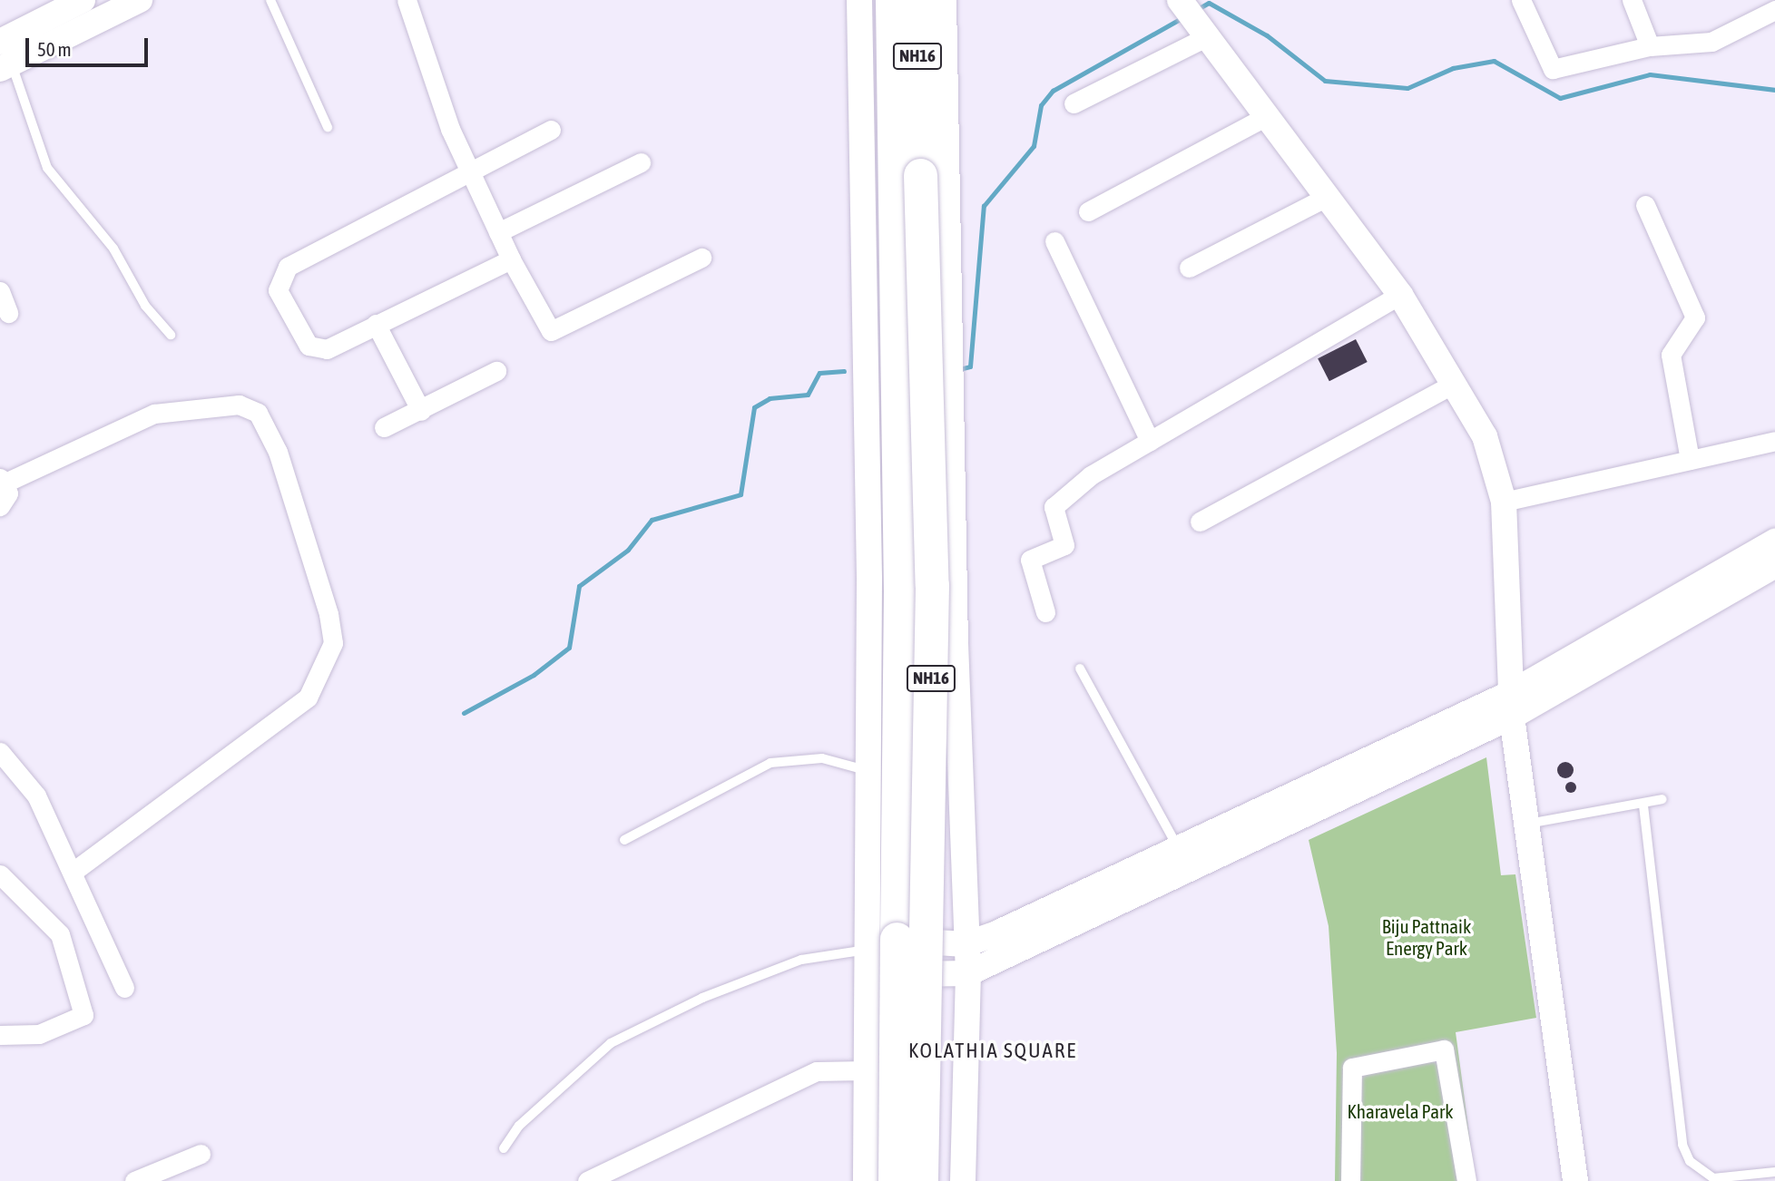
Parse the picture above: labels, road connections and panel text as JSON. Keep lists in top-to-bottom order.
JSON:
{
  "streets": {
    "highway": ["NH16"]
  },
  "districts": ["KOLATHIA SQUARE"],
  "parks": ["Biju Pattnaik Energy Park", "Kharavela Park"],
  "scale_bar": "50 m"
}
